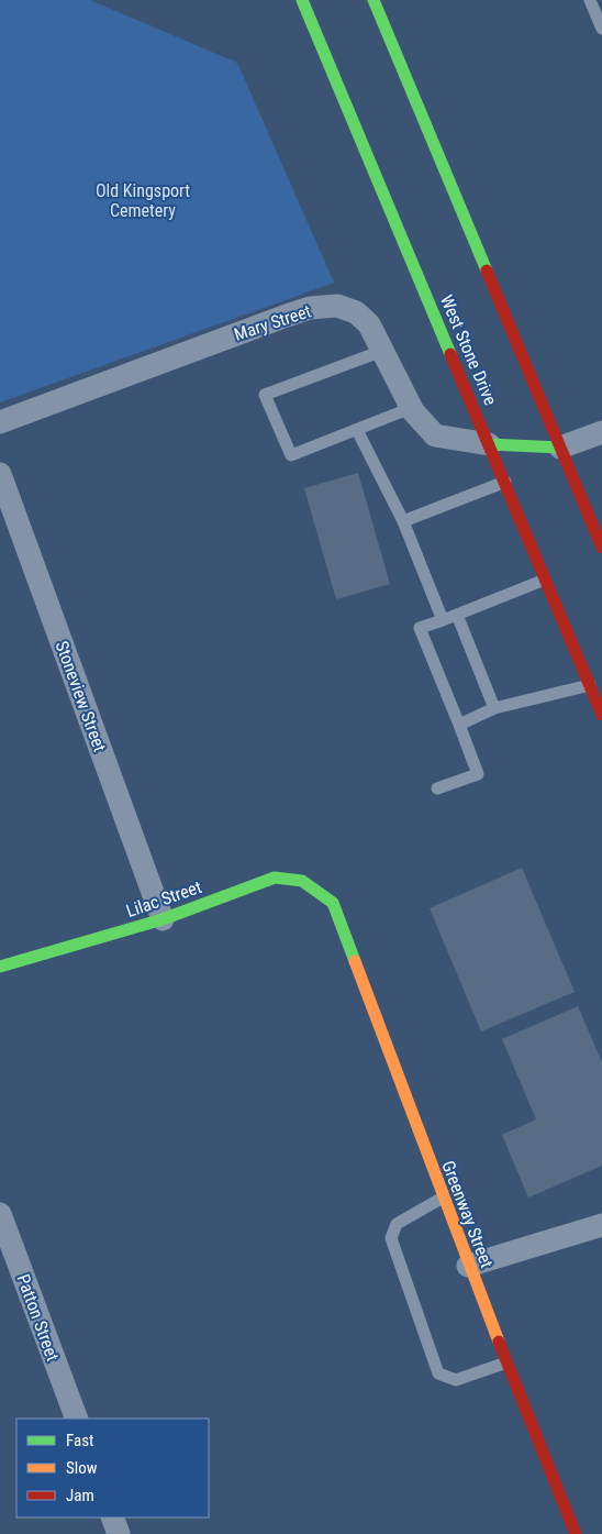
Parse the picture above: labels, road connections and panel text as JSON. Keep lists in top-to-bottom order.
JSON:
{
  "streets": {
    "main road": ["West Stone Drive", "Lilac Street", "Greenway Street"],
    "street": ["Mary Street", "Stoneview Street", "Patton Street"]
  },
  "crossings": [
    ["Mary Street", "West Stone Drive"],
    ["Stoneview Street", "Lilac Street"],
    ["Lilac Street", "Greenway Street"]
  ],
  "parks": ["Old Kingsport Cemetery"],
  "legend": ["Fast", "Slow", "Jam"]
}
